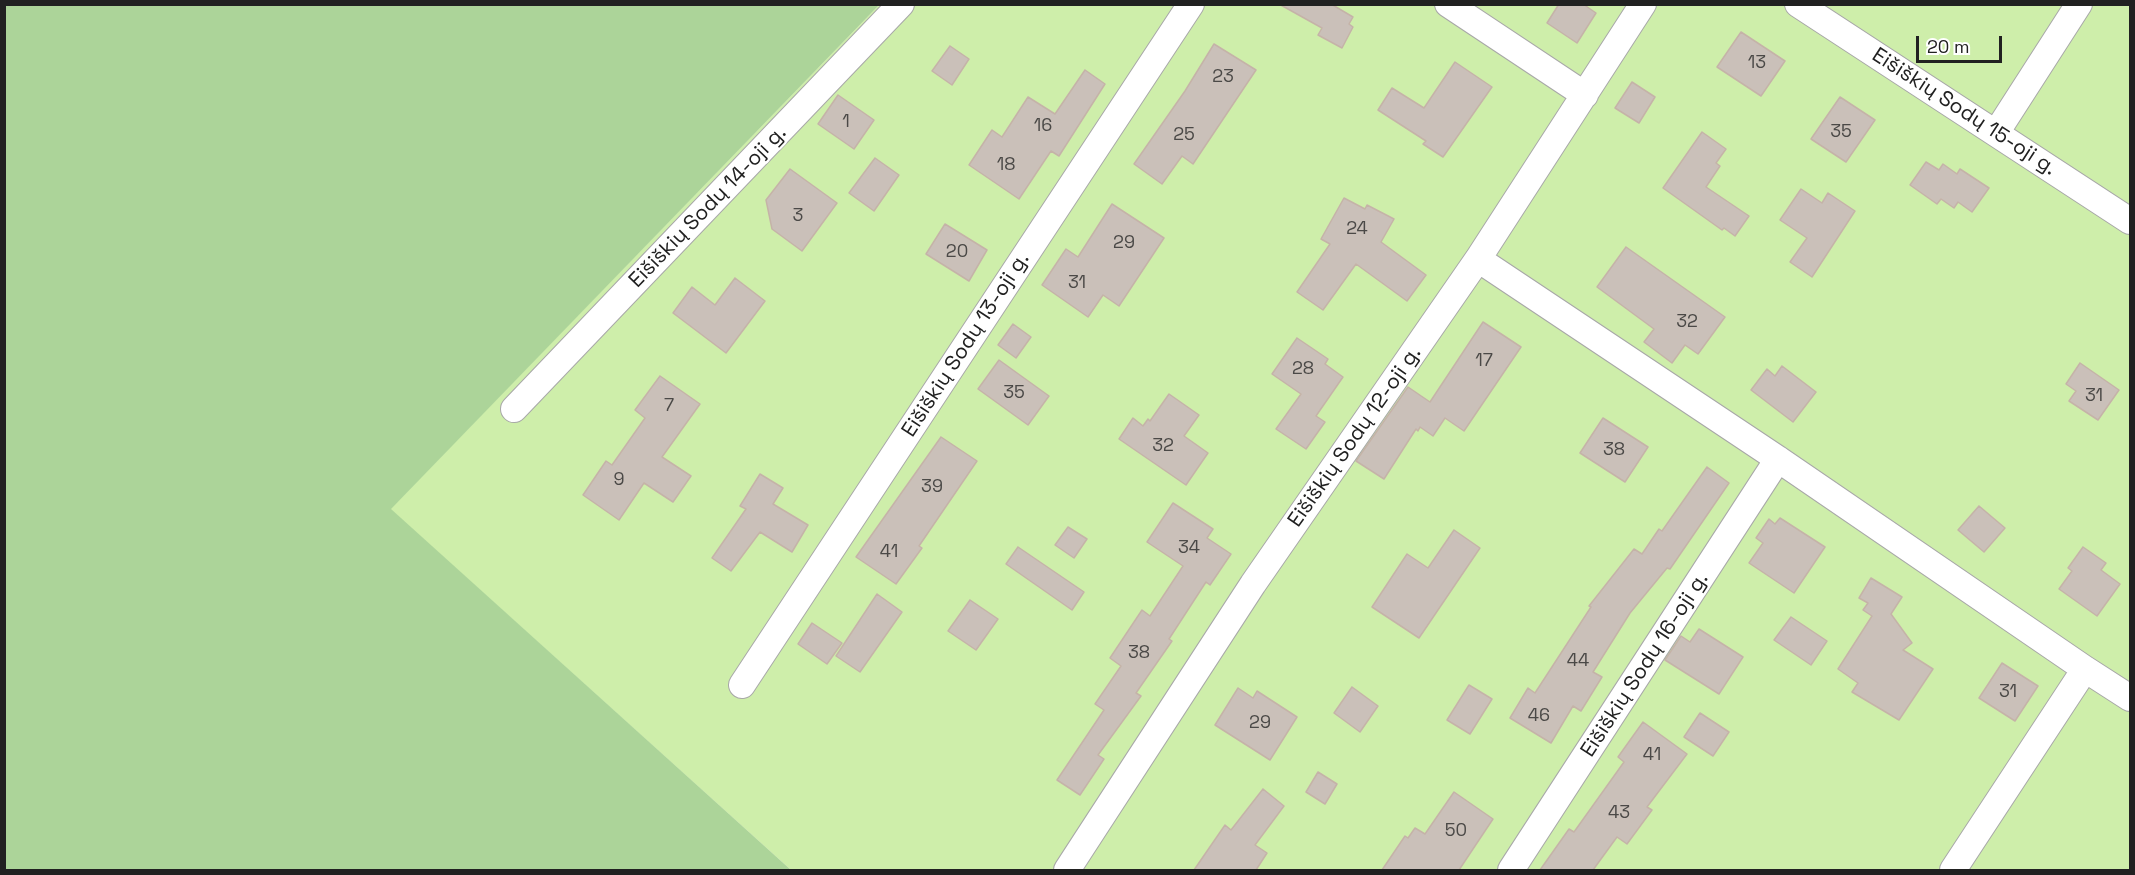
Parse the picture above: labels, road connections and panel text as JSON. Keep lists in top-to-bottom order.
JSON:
{
  "streets": {
    "street": [
      "Eišiškių Sodų 15-oji g.",
      "Eišiškių Sodų 14-oji g.",
      "Eišiškių Sodų 13-oji g.",
      "Eišiškių Sodų 12-oji g.",
      "Eišiškių Sodų 16-oji g."
    ]
  },
  "house_numbers": [
    "13",
    "23",
    "1",
    "16",
    "35",
    "25",
    "18",
    "3",
    "24",
    "29",
    "20",
    "31",
    "32",
    "17",
    "28",
    "35",
    "31",
    "7",
    "32",
    "38",
    "9",
    "39",
    "34",
    "41",
    "38",
    "44",
    "31",
    "46",
    "29",
    "41",
    "43",
    "50"
  ],
  "scale_bar": "20 m"
}
